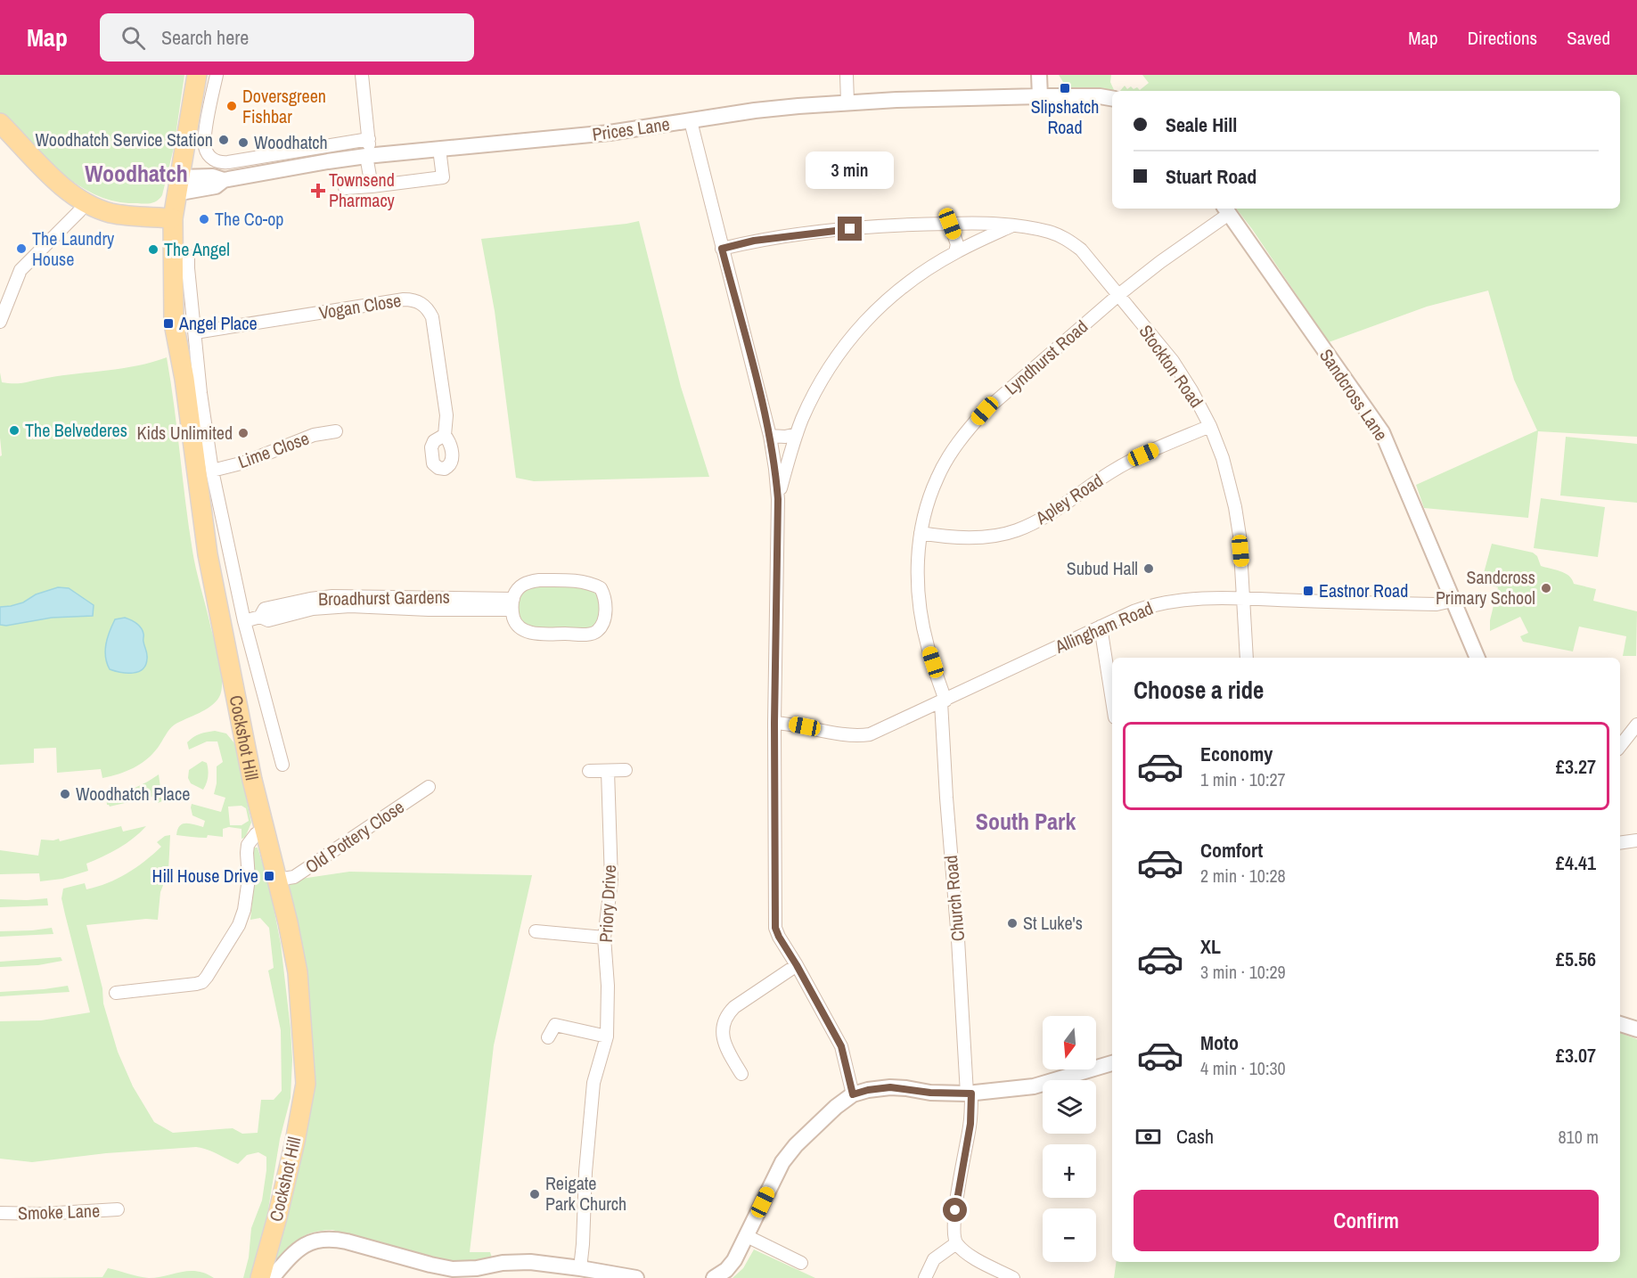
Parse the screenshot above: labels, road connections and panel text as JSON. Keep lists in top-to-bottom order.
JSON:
{
  "streets": {
    "main road": ["Cockshot Hill"],
    "street": [
      "Prices Lane",
      "Vogan Close",
      "Lyndhurst Road",
      "Stockton Road",
      "Sandcross Lane",
      "Lime Close",
      "Apley Road",
      "Broadhurst Gardens",
      "Allingham Road",
      "Old Pottery Close",
      "Church Road",
      "Priory Drive",
      "Smoke Lane"
    ]
  },
  "crossings": [
    ["Prices Lane", "Cockshot Hill"],
    ["Vogan Close", "Cockshot Hill"],
    ["Lyndhurst Road", "Stockton Road"],
    ["Lyndhurst Road", "Sandcross Lane"],
    ["Lyndhurst Road", "Apley Road"],
    ["Lyndhurst Road", "Allingham Road"],
    ["Lyndhurst Road", "Church Road"],
    ["Stockton Road", "Apley Road"],
    ["Stockton Road", "Allingham Road"],
    ["Sandcross Lane", "Allingham Road"],
    ["Lime Close", "Cockshot Hill"],
    ["Broadhurst Gardens", "Cockshot Hill"],
    ["Allingham Road", "Church Road"],
    ["Cockshot Hill", "Old Pottery Close"]
  ],
  "districts": ["Woodhatch", "South Park"],
  "places": {
    "transit": [
      "Slipshatch Road",
      "Angel Place",
      "Eastnor Road",
      "Hill House Drive"
    ],
    "other": [
      "Doversgreen Fishbar",
      "Woodhatch Service Station",
      "Woodhatch",
      "The Co-op",
      "The Laundry House",
      "The Angel",
      "The Belvederes",
      "Kids Unlimited",
      "Subud Hall",
      "Sandcross Primary School",
      "Woodhatch Place",
      "St Luke's",
      "Reigate Park Church"
    ],
    "health": ["Townsend Pharmacy"]
  },
  "north": "bottom",
  "page": {
    "header": "Map",
    "search": "Search here",
    "nav": ["Map", "Directions", "Saved"],
    "banner": ["Seale Hill", "Stuart Road"],
    "bubble": "3 min",
    "heading": "Choose a ride",
    "list": [
      {
        "name": "Economy",
        "note": "1 min · 10:27",
        "value": "£3.27"
      },
      {
        "name": "Comfort",
        "note": "2 min · 10:28",
        "value": "£4.41"
      },
      {
        "name": "XL",
        "note": "3 min · 10:29",
        "value": "£5.56"
      },
      {
        "name": "Moto",
        "note": "4 min · 10:30",
        "value": "£3.07"
      }
    ],
    "map_buttons": ["+", "−"],
    "pay": ["Cash", "810 m"],
    "buttons": "Confirm"
  }
}
